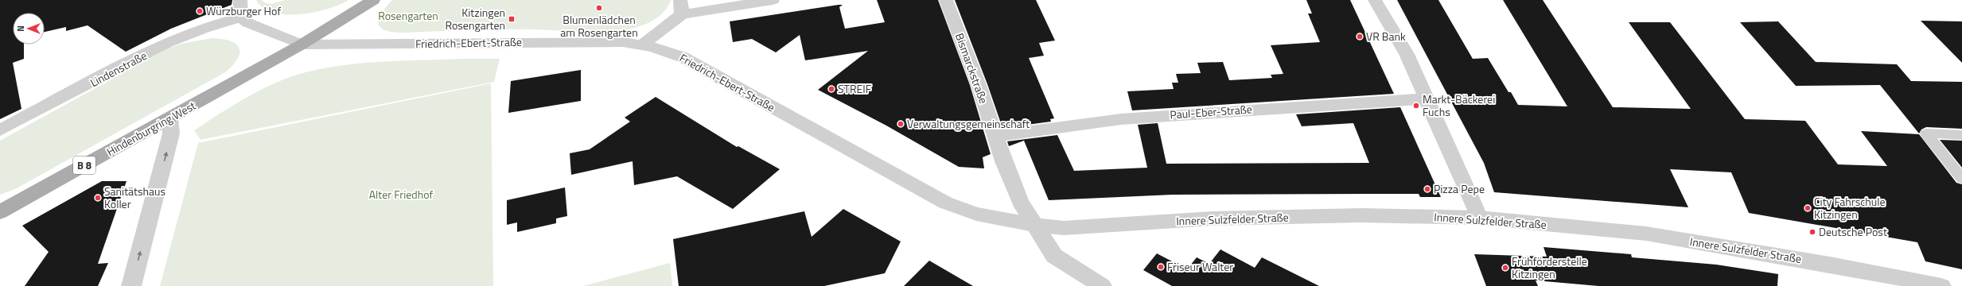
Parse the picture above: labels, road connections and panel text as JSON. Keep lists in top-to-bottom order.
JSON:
{
  "streets": {
    "main road": ["Hindenburgring West", "B 8"],
    "street": [
      "Friedrich-Ebert-Straße",
      "Bismarckstraße",
      "Lindenstraße",
      "Paul-Eber-Straße",
      "Innere Sulzfelder Straße"
    ]
  },
  "crossings": [
    ["Friedrich-Ebert-Straße", "Bismarckstraße"],
    ["Friedrich-Ebert-Straße", "Hindenburgring West"],
    ["Friedrich-Ebert-Straße", "Innere Sulzfelder Straße"],
    ["Bismarckstraße", "Paul-Eber-Straße"],
    ["Bismarckstraße", "Innere Sulzfelder Straße"]
  ],
  "parks": ["Rosengarten", "Alter Friedhof"],
  "places": {
    "other": [
      "Blumenlädchen am Rosengarten",
      "Würzburger Hof",
      "VR Bank",
      "STREIF",
      "Markt-Bäckerei Fuchs",
      "Verwaltungsgemeinschaft",
      "Pizza Pepe",
      "Sanitätshaus Koller",
      "City Fahrschule Kitzingen",
      "Deutsche Post",
      "Friseur Walter",
      "Frühförderstelle Kitzingen"
    ],
    "transit": ["Kitzingen Rosengarten"]
  },
  "north": "left"
}
